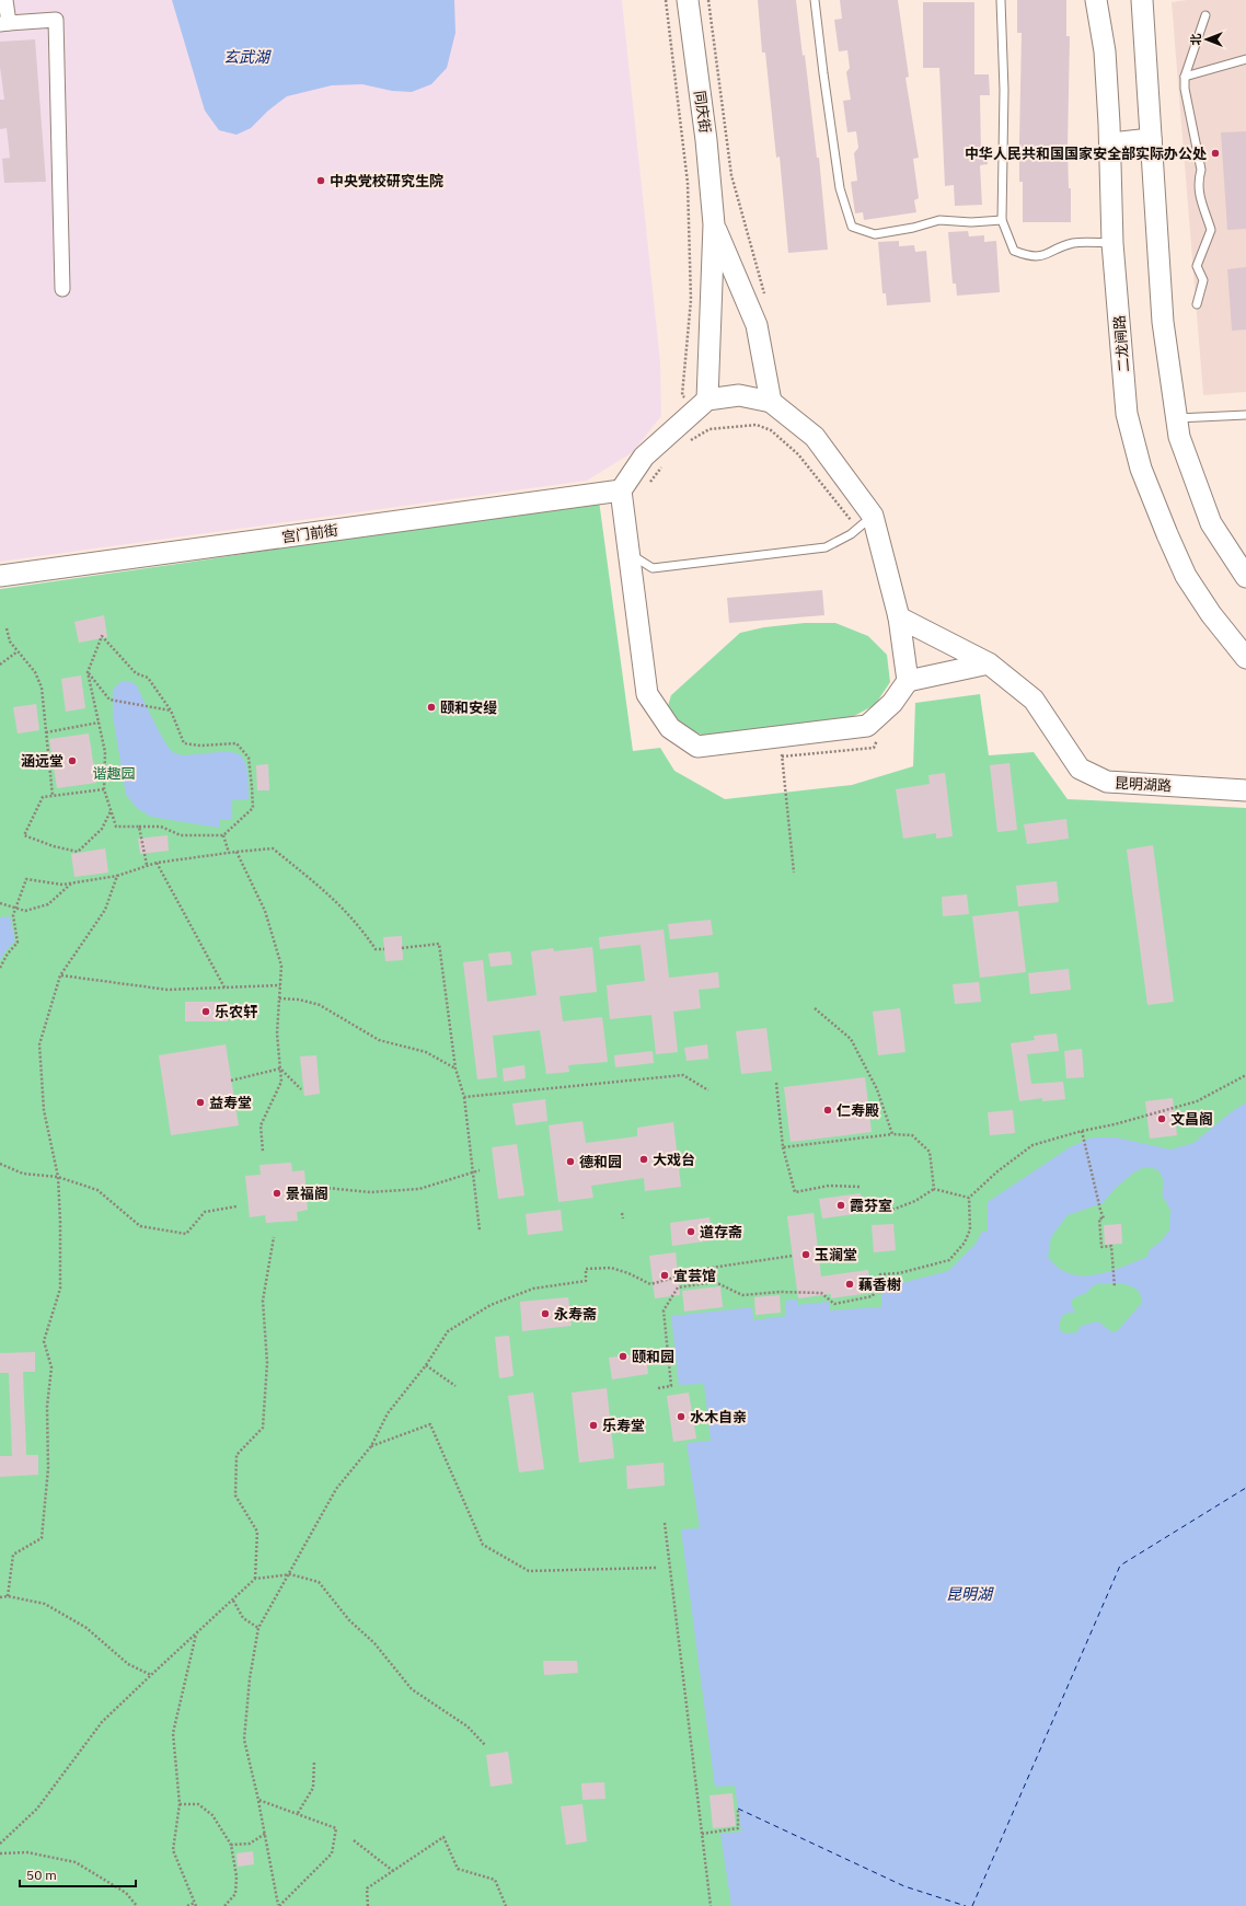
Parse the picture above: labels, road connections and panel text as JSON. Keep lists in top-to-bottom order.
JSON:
{
  "streets": {
    "street": [
      "同庆街",
      "二龙闸路",
      "宫门前街",
      "昆明湖路"
    ]
  },
  "water": ["玄武湖", "昆明湖"],
  "parks": ["谐趣园"],
  "places": [
    "中华人民共和国国家安全部实际办公处",
    "中央党校研究生院",
    "颐和安缦",
    "涵远堂",
    "乐农轩",
    "益寿堂",
    "仁寿殿",
    "文昌阁",
    "大戏台",
    "德和园",
    "景福阁",
    "霞芬室",
    "道存斋",
    "玉澜堂",
    "宜芸馆",
    "藕香榭",
    "永寿斋",
    "颐和园",
    "水木自亲",
    "乐寿堂"
  ],
  "scale_bar": "50 m",
  "north": "left"
}
